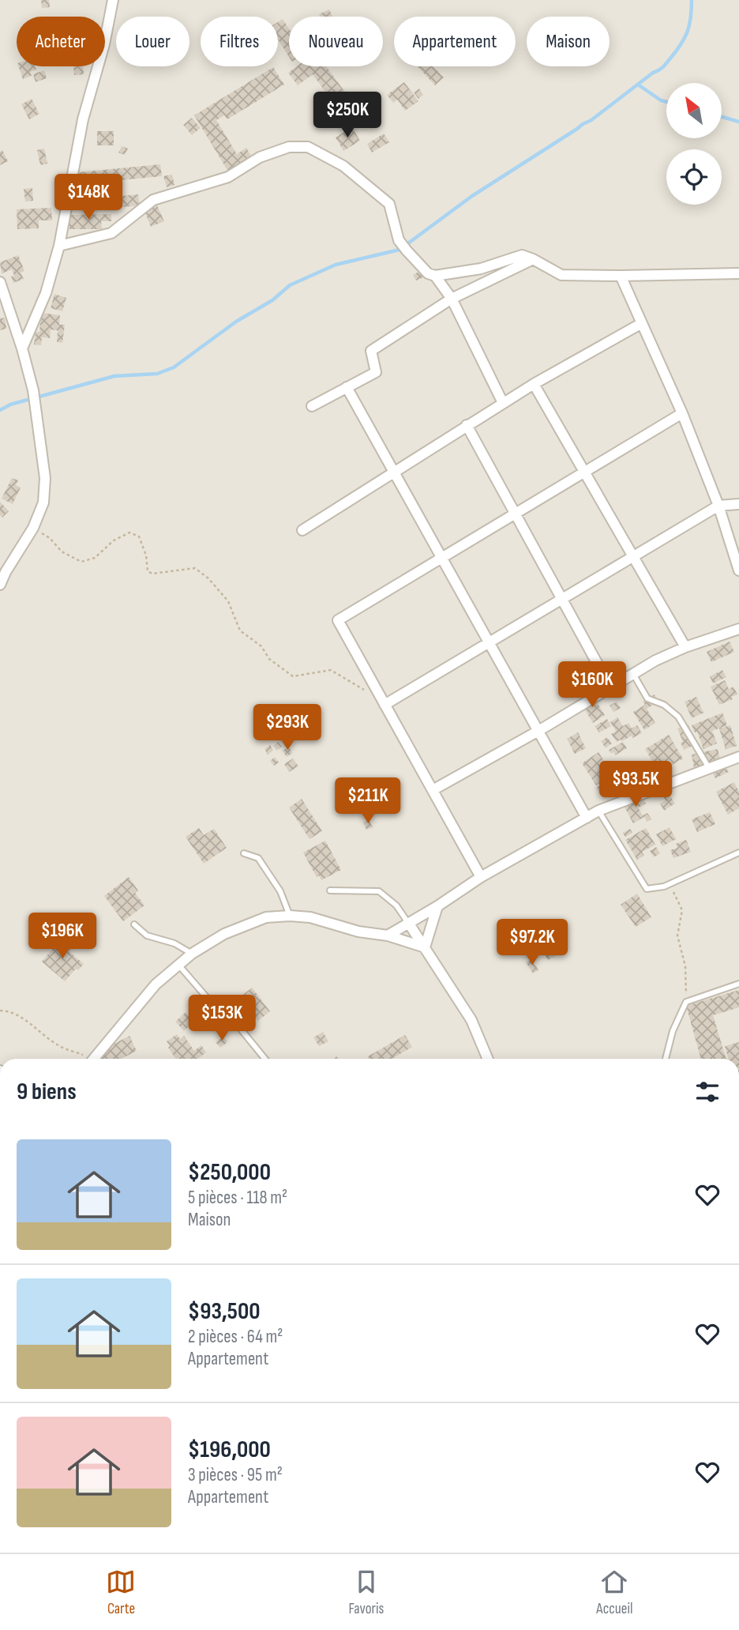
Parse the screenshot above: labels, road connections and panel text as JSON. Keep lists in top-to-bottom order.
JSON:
{
  "north": "top left",
  "page": {
    "chip": [
      "Acheter",
      "Louer",
      "Filtres",
      "Nouveau",
      "Appartement",
      "Maison"
    ],
    "price": [
      "$250K",
      "$148K",
      "$160K",
      "$293K",
      "$93.5K",
      "$211K",
      "$196K",
      "$97.2K",
      "$153K"
    ],
    "heading": "9 biens",
    "list": [
      {
        "name": "$250,000",
        "note": "5 pièces · 118 m² · Maison"
      },
      {
        "name": "$93,500",
        "note": "2 pièces · 64 m² · Appartement"
      },
      {
        "name": "$196,000",
        "note": "3 pièces · 95 m² · Appartement"
      }
    ],
    "tabs": ["Carte", "Favoris", "Accueil"]
  }
}
